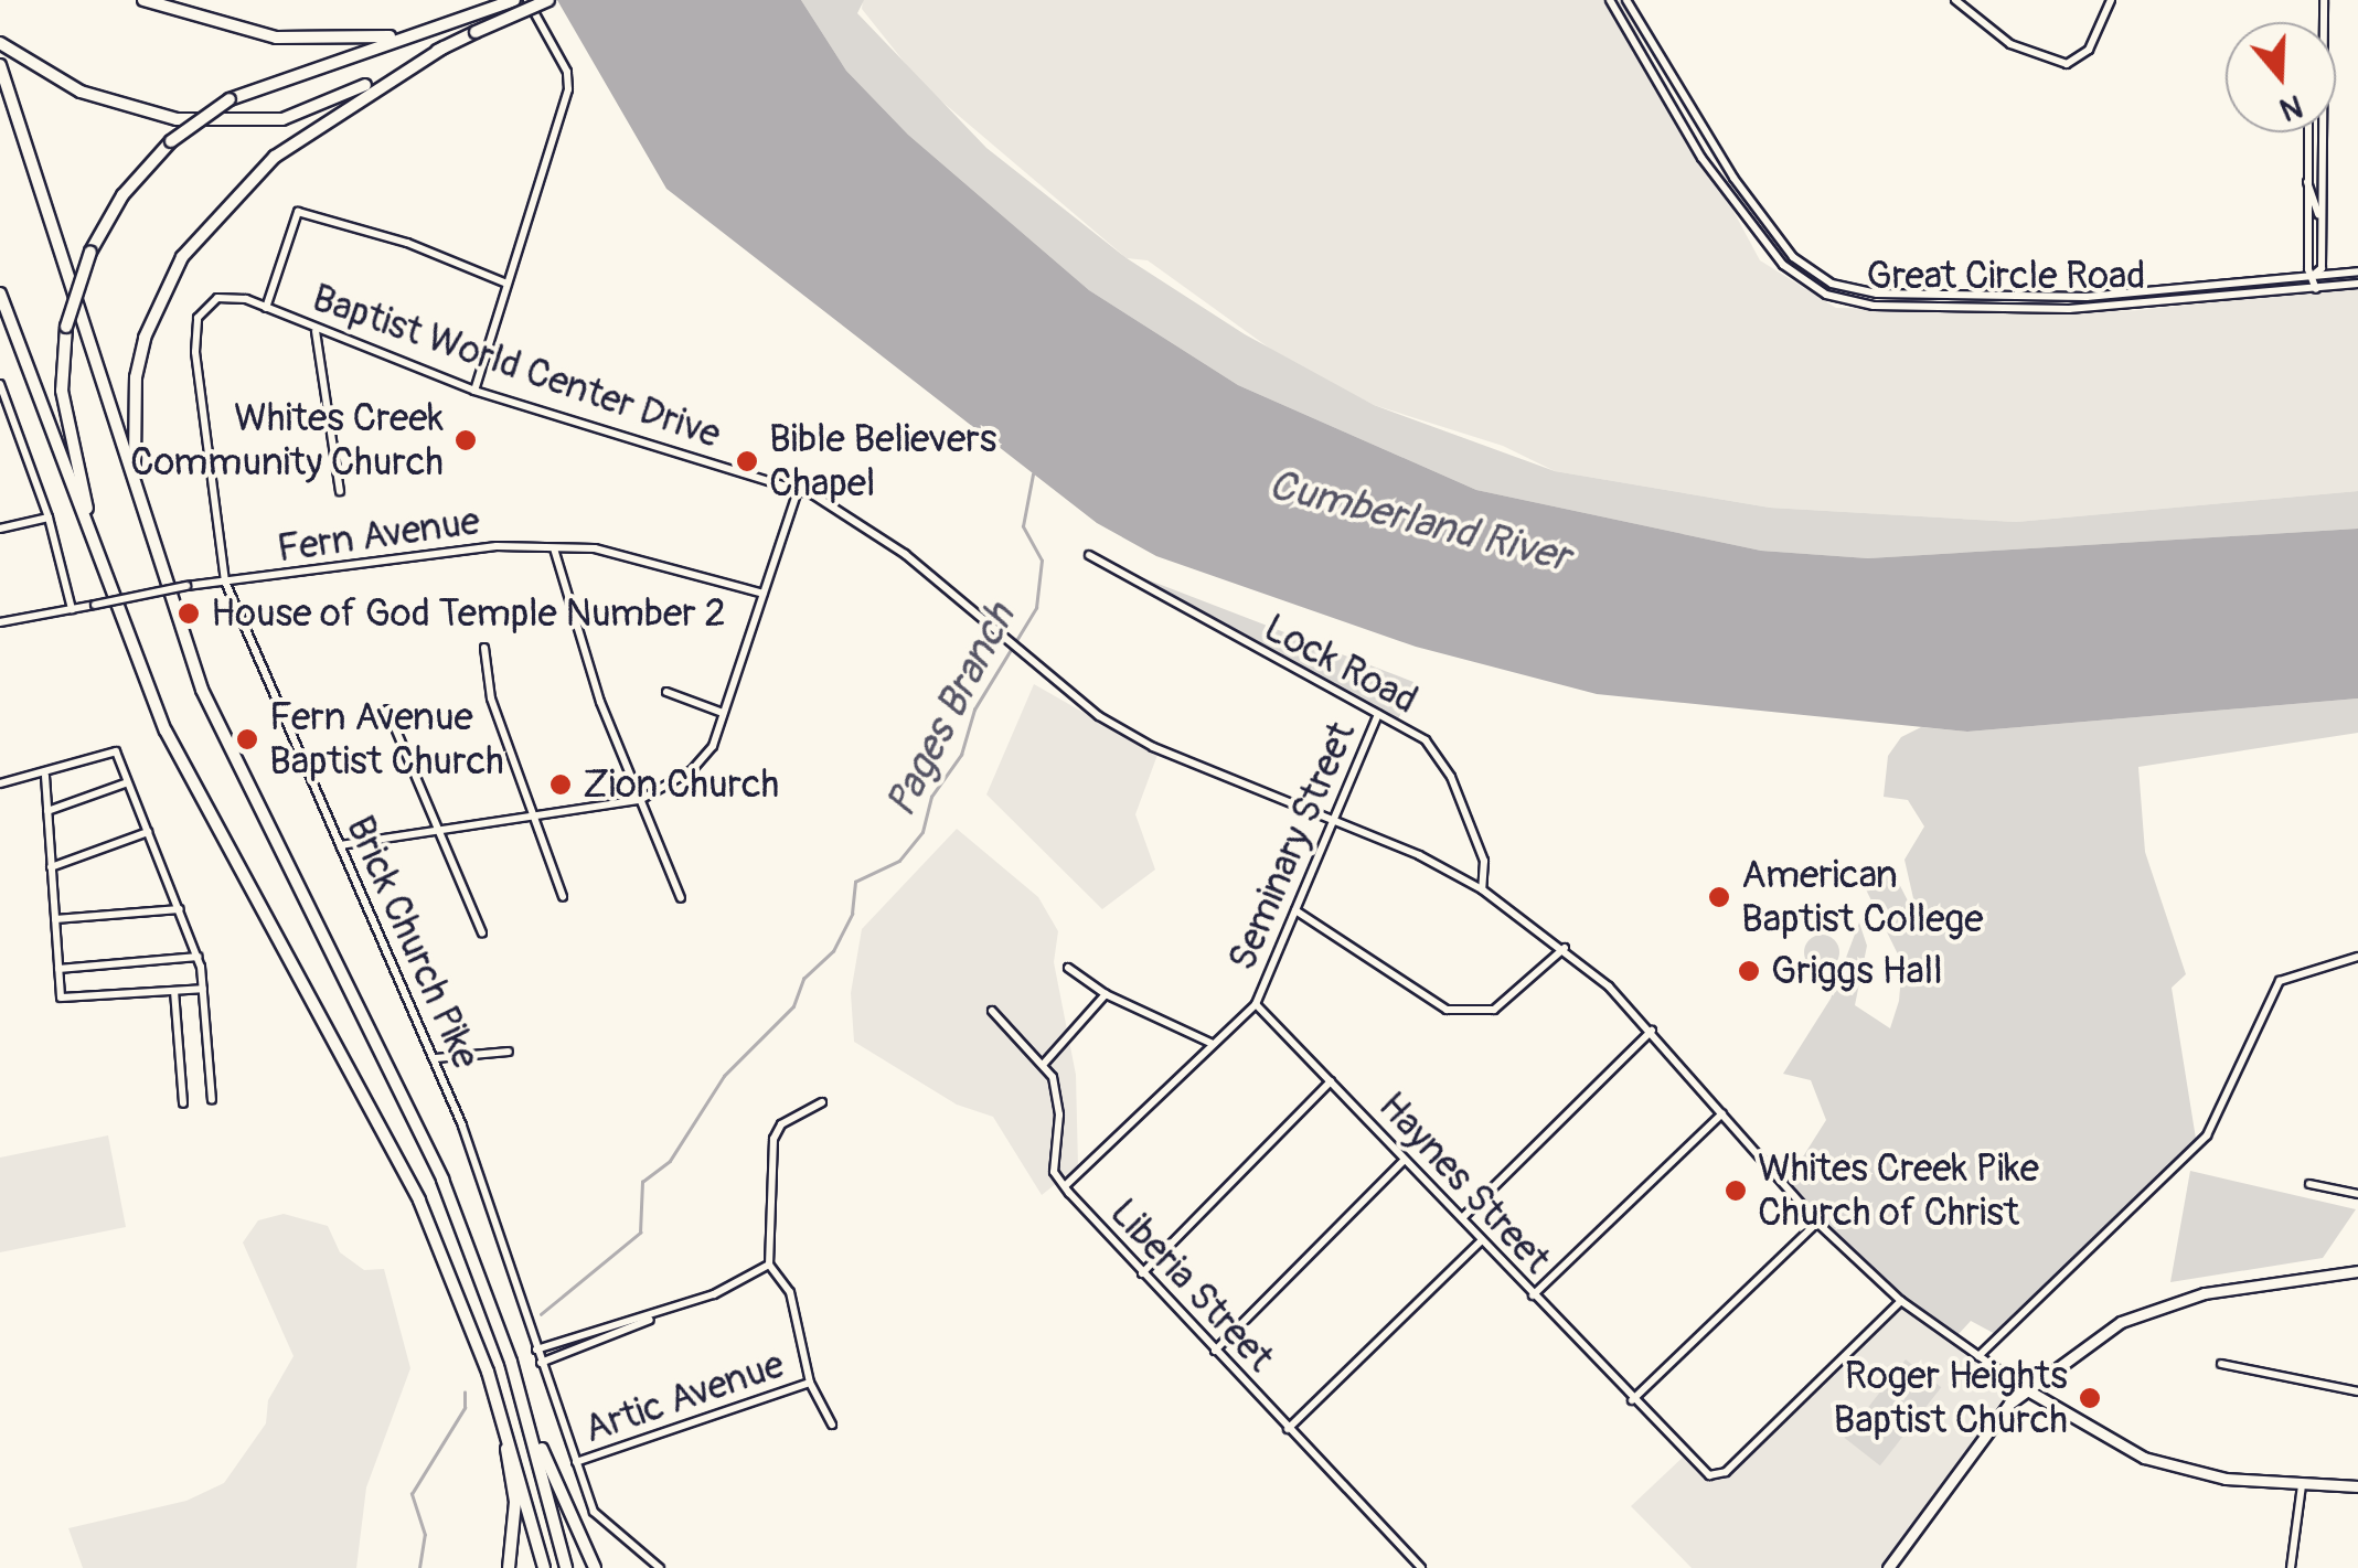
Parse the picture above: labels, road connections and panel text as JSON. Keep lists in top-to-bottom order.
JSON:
{
  "streets": {
    "street": [
      "Great Circle Road",
      "Baptist World Center Drive",
      "Fern Avenue",
      "Lock Road",
      "Seminary Street",
      "Brick Church Pike",
      "Haynes Street",
      "Liberia Street",
      "Artic Avenue"
    ]
  },
  "crossings": [
    ["Baptist World Center Drive", "Lock Road"],
    ["Baptist World Center Drive", "Seminary Street"],
    ["Baptist World Center Drive", "Brick Church Pike"],
    ["Baptist World Center Drive", "Haynes Street"],
    ["Fern Avenue", "Brick Church Pike"],
    ["Lock Road", "Seminary Street"],
    ["Seminary Street", "Haynes Street"],
    ["Seminary Street", "Liberia Street"],
    ["Brick Church Pike", "Artic Avenue"]
  ],
  "water": ["Cumberland River", "Pages Branch"],
  "places": [
    "Whites Creek Community Church",
    "Bible Believers Chapel",
    "House of God Temple Number 2",
    "Fern Avenue Baptist Church",
    "Zion Church",
    "American Baptist College",
    "Griggs Hall",
    "Whites Creek Pike Church of Christ",
    "Roger Heights Baptist Church"
  ],
  "north": "bottom"
}
